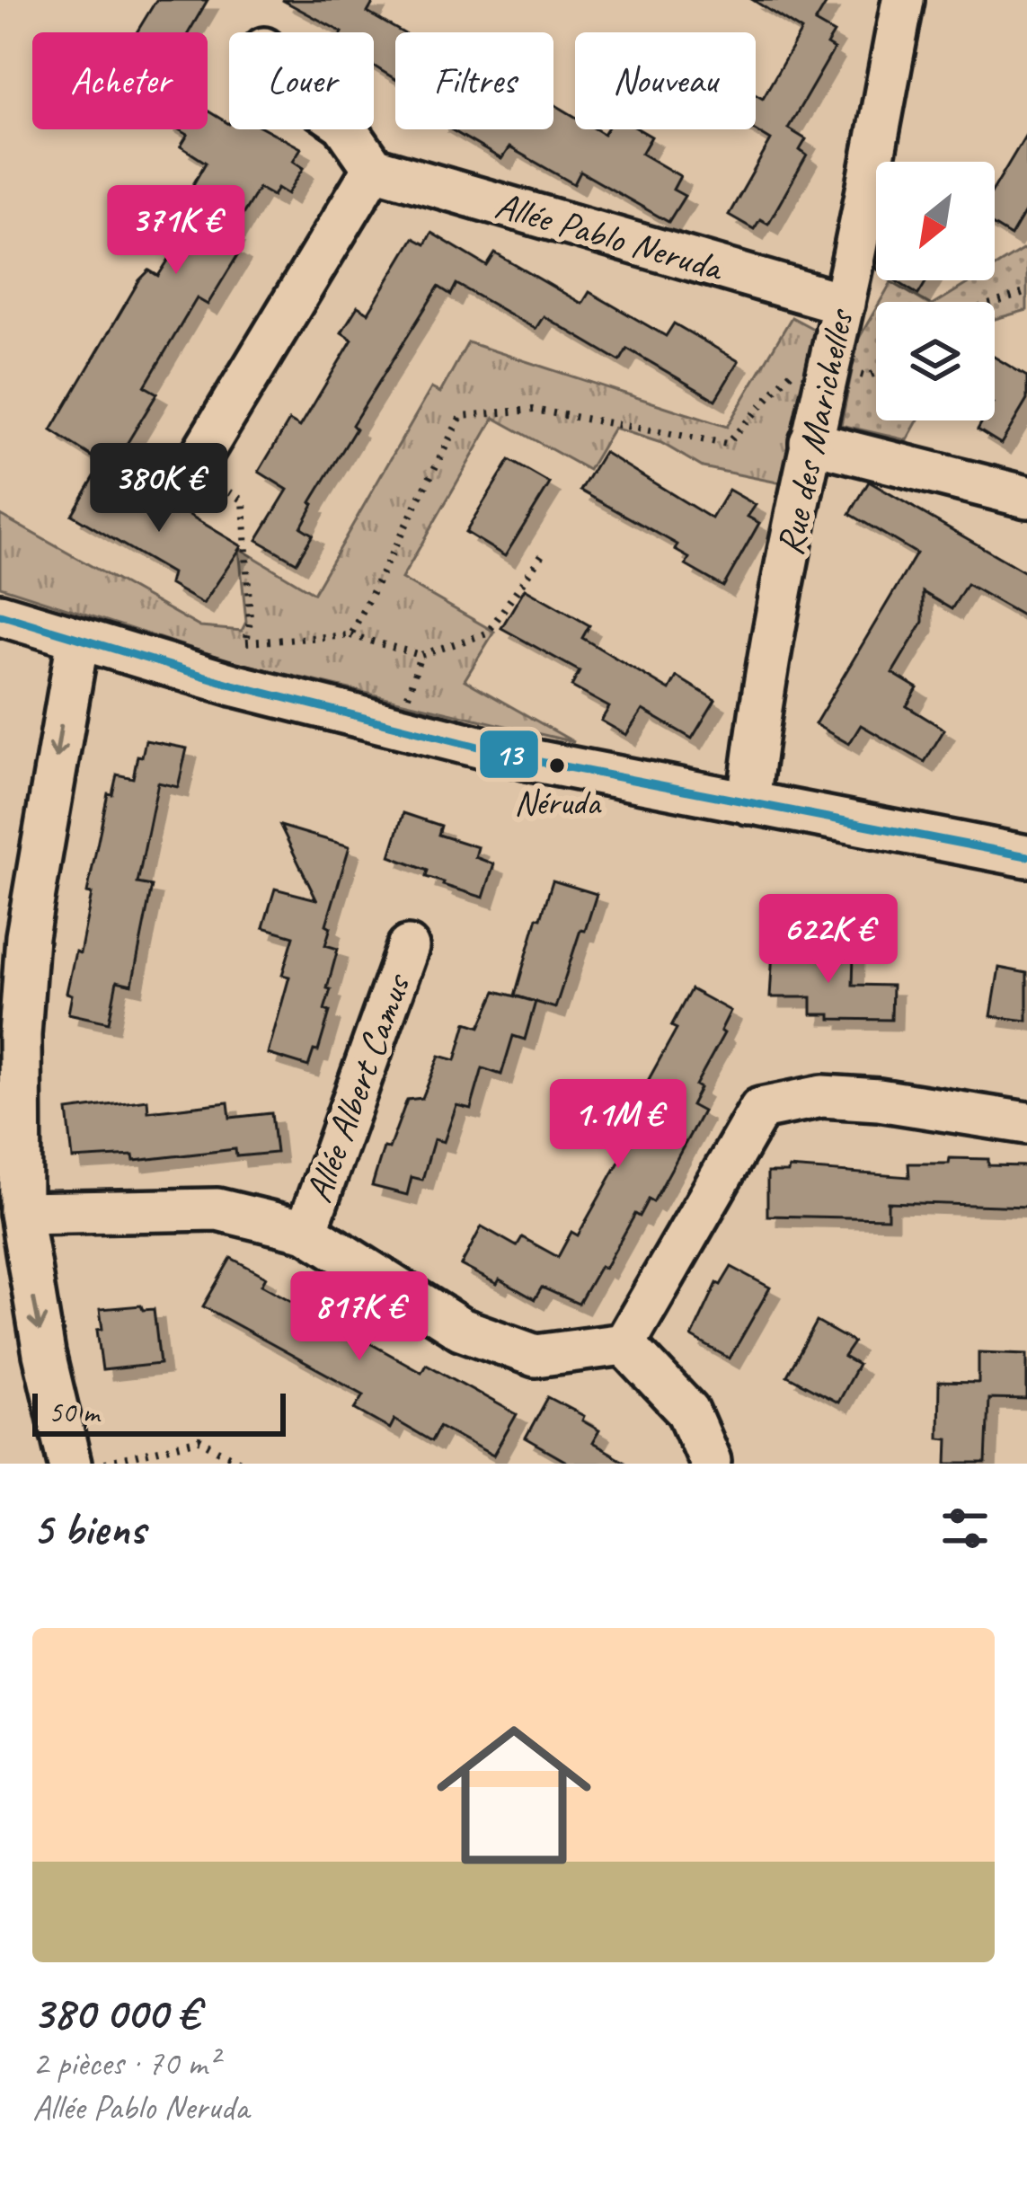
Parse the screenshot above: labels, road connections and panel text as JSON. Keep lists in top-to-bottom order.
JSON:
{
  "streets": {
    "street": ["Allée Pablo Neruda", "Rue des Marichelles", "Allée Albert Camus"]
  },
  "crossings": [
    ["Allée Pablo Neruda", "Rue des Marichelles"]
  ],
  "places": ["Néruda"],
  "lines": ["transit line 13"],
  "scale_bar": "50 m",
  "north": "bottom left",
  "page": {
    "chip": [
      "Acheter",
      "Louer",
      "Filtres",
      "Nouveau"
    ],
    "price": [
      "371K €",
      "380K €",
      "622K €",
      "1.1M €",
      "817K €"
    ],
    "scale": "50 m",
    "heading": "5 biens",
    "list": [
      {
        "name": "380 000 €",
        "note": "2 pièces · 70 m² · Allée Pablo Neruda"
      }
    ]
  }
}
